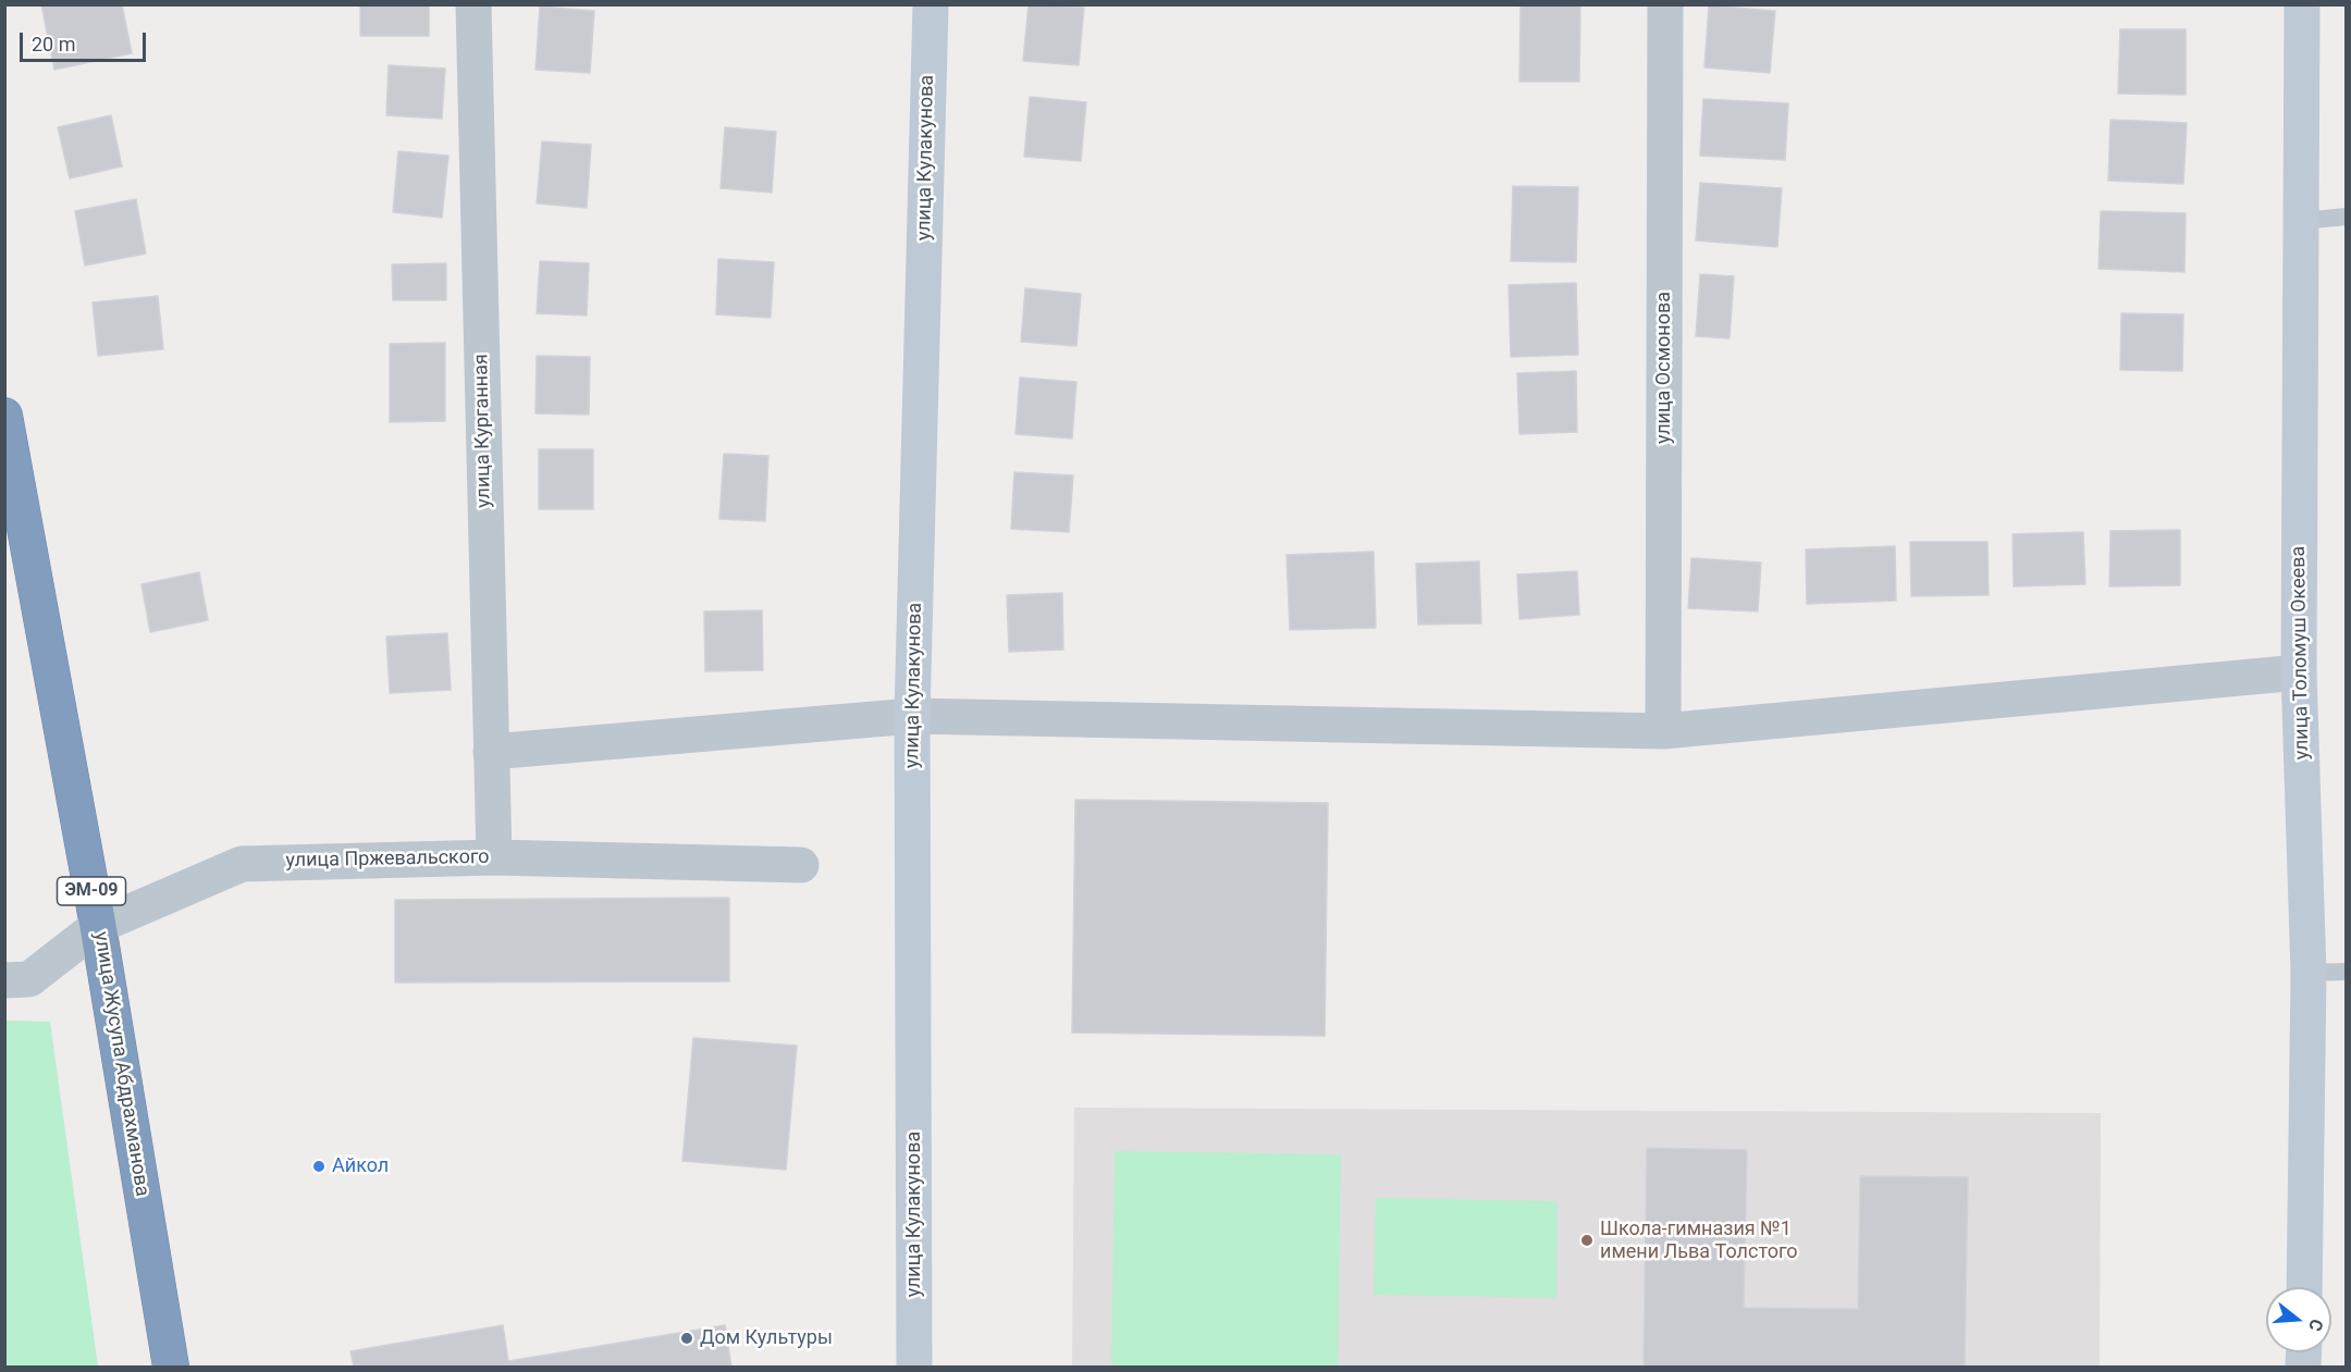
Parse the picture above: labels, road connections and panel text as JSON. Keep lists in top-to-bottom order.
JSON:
{
  "streets": {
    "highway": ["ЭМ-09", "улица Жусупа Абдрахманова"],
    "street": [
      "улица Кулакунова",
      "улица Осмонова",
      "улица Курганная",
      "улица Толомуш Океева",
      "улица Пржевальского"
    ]
  },
  "crossings": [
    ["улица Курганная", "улица Пржевальского"],
    ["улица Пржевальского", "улица Жусупа Абдрахманова"]
  ],
  "places": ["Айкол", "Школа-гимназия №1 имени Льва Толстого", "Дом Культуры"],
  "scale_bar": "20 m",
  "north": "right"
}
